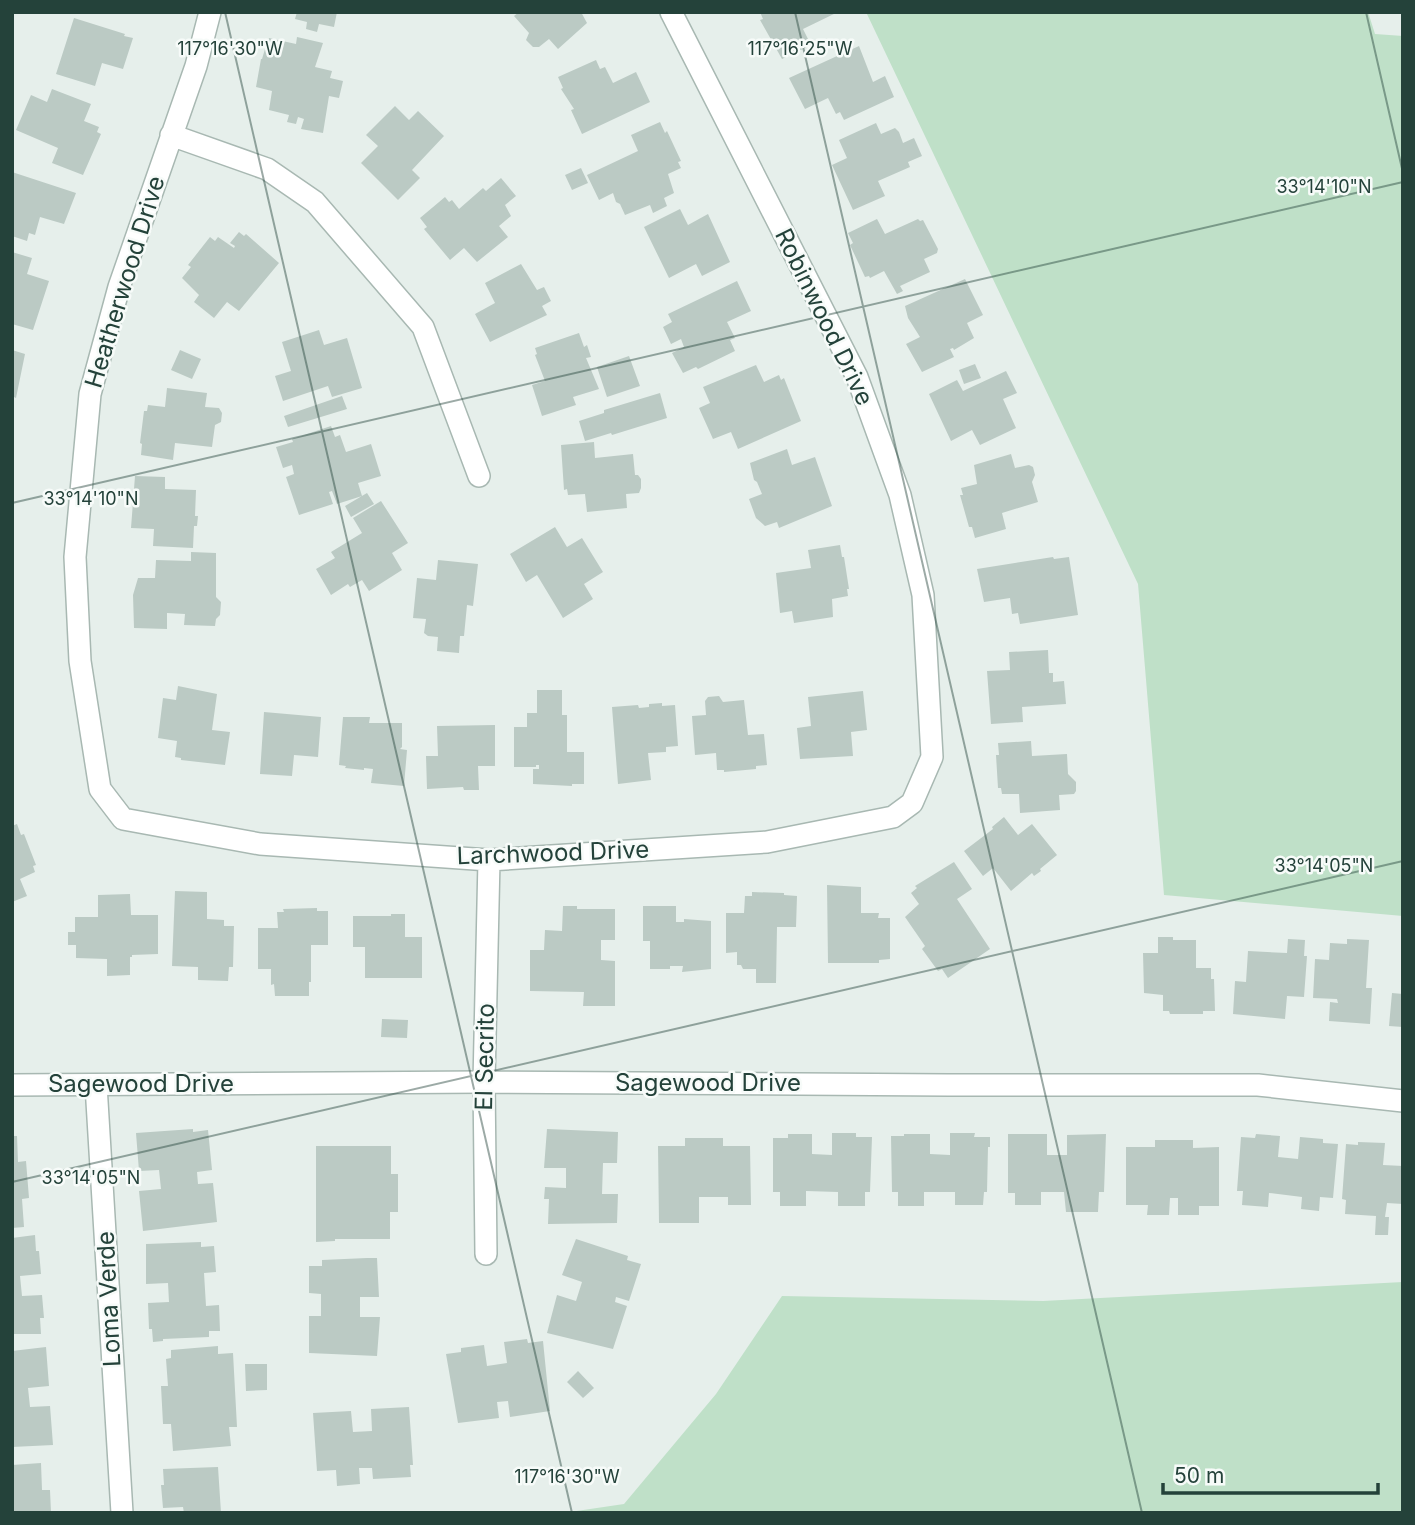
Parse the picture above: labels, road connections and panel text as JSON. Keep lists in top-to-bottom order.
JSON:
{
  "streets": {
    "street": [
      "Heatherwood Drive",
      "Robinwood Drive",
      "Larchwood Drive",
      "El Secrito",
      "Sagewood Drive",
      "Loma Verde"
    ]
  },
  "crossings": [
    ["Heatherwood Drive", "Larchwood Drive"],
    ["Robinwood Drive", "Larchwood Drive"],
    ["Larchwood Drive", "El Secrito"],
    ["El Secrito", "Sagewood Drive"],
    ["Sagewood Drive", "Loma Verde"]
  ],
  "scale_bar": "50 m",
  "coordinates": [
    "117°16'30\"W",
    "117°16'25\"W",
    "33°14'10\"N",
    "33°14'05\"N"
  ]
}
